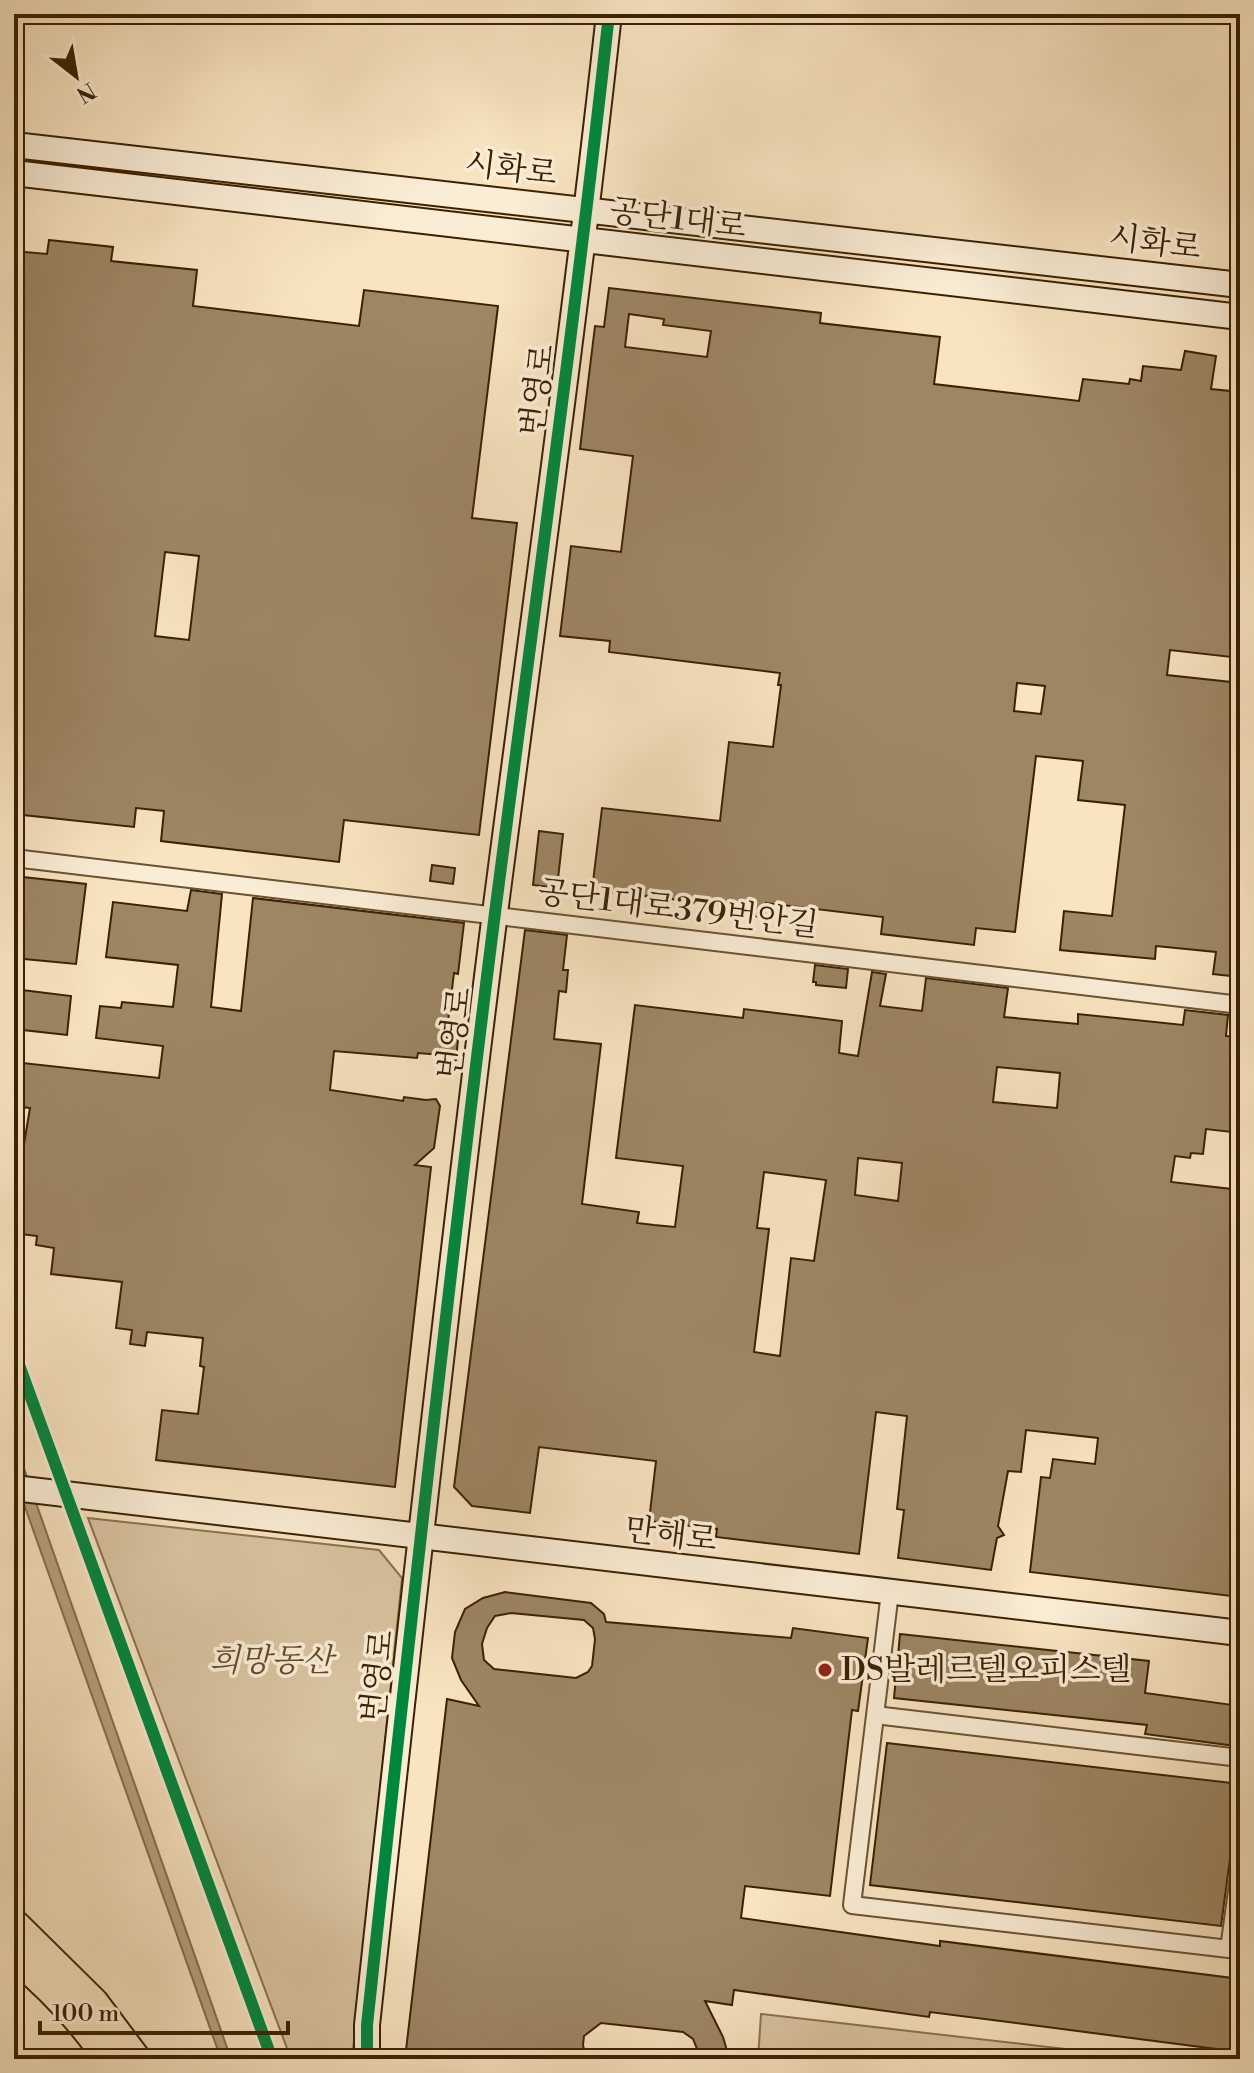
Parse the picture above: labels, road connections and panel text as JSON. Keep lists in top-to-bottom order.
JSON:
{
  "streets": {
    "street": [
      "시화로",
      "공단1대로",
      "번영로",
      "공단1대로379번안길",
      "만해로"
    ]
  },
  "crossings": [
    ["시화로", "번영로"],
    ["공단1대로", "번영로"],
    ["번영로", "공단1대로379번안길"],
    ["번영로", "만해로"]
  ],
  "parks": ["희망동산"],
  "places": ["DS발레르텔오피스텔"],
  "scale_bar": "100 m",
  "north": "bottom right"
}
